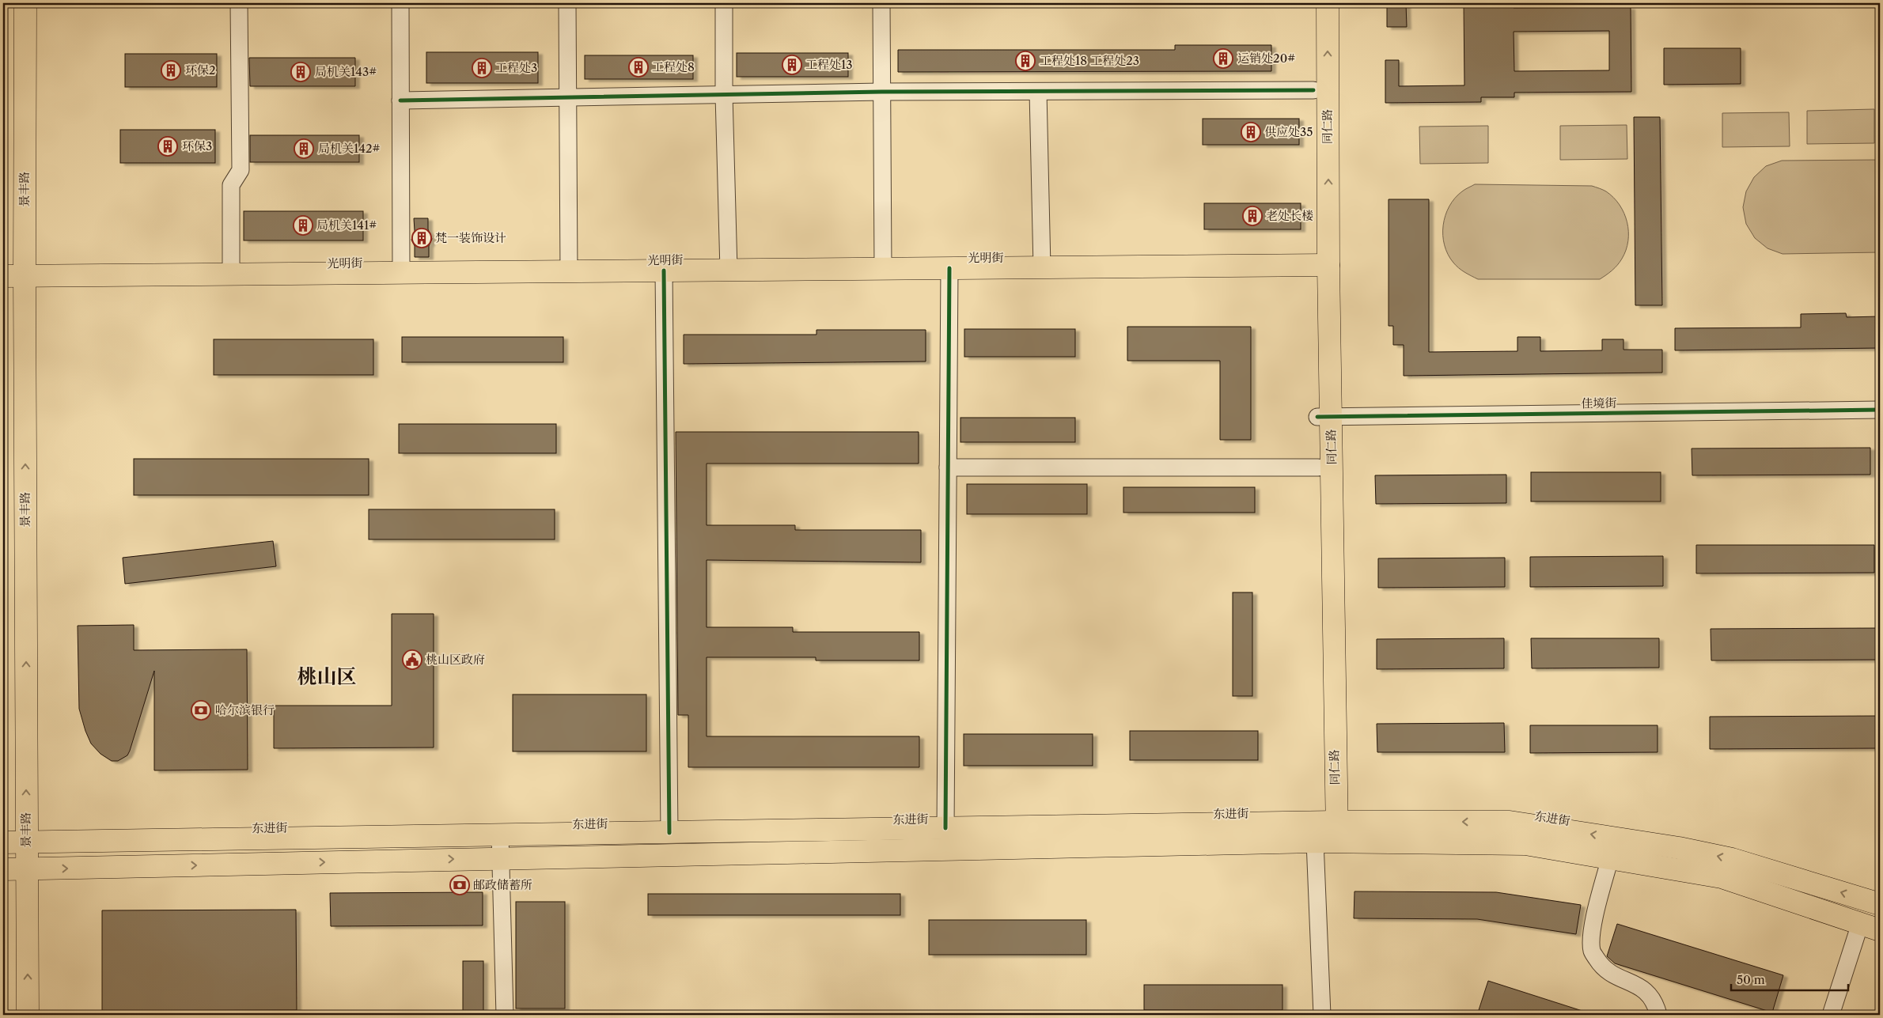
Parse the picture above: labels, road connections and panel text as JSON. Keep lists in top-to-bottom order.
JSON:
{
  "streets": {
    "main road": [
      "同仁路",
      "景丰路",
      "光明街",
      "东进街"
    ],
    "street": ["佳境街"]
  },
  "crossings": [
    ["同仁路", "光明街"],
    ["同仁路", "佳境街"],
    ["同仁路", "东进街"],
    ["景丰路", "光明街"],
    ["景丰路", "东进街"]
  ],
  "one_way": ["景丰路"],
  "districts": ["桃山区"],
  "places": {
    "building": [
      "运销处20#",
      "工程处18 工程处23",
      "工程处13",
      "工程处8",
      "工程处3",
      "环保2",
      "局机关143#",
      "供应处35",
      "环保3",
      "局机关142#",
      "老处长楼",
      "局机关141#",
      "梵一装饰设计"
    ],
    "public building": ["桃山区政府"],
    "bank": ["哈尔滨银行", "邮政储蓄所"]
  },
  "scale_bar": "50 m"
}
